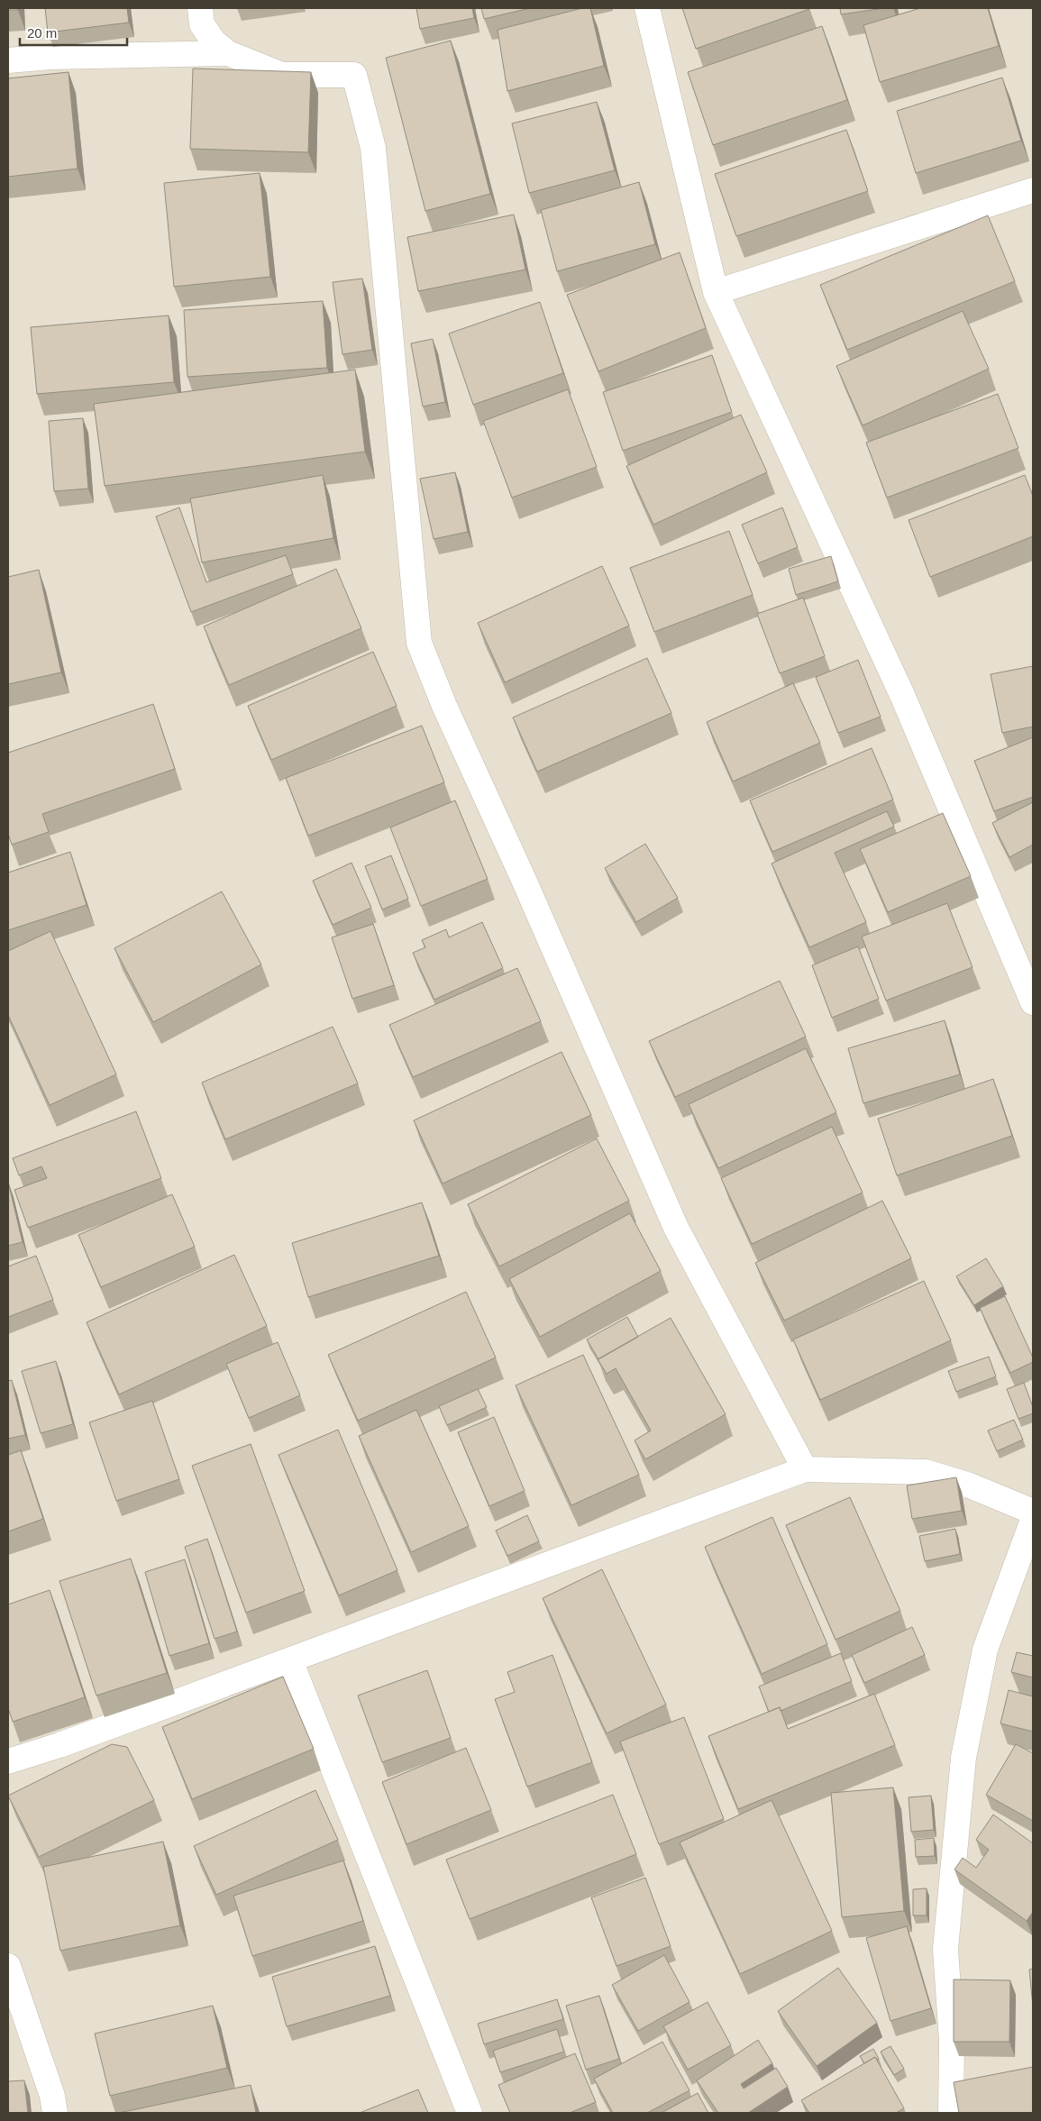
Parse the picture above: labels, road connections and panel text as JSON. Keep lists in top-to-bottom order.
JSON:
{
  "scale_bar": "20 m"
}
